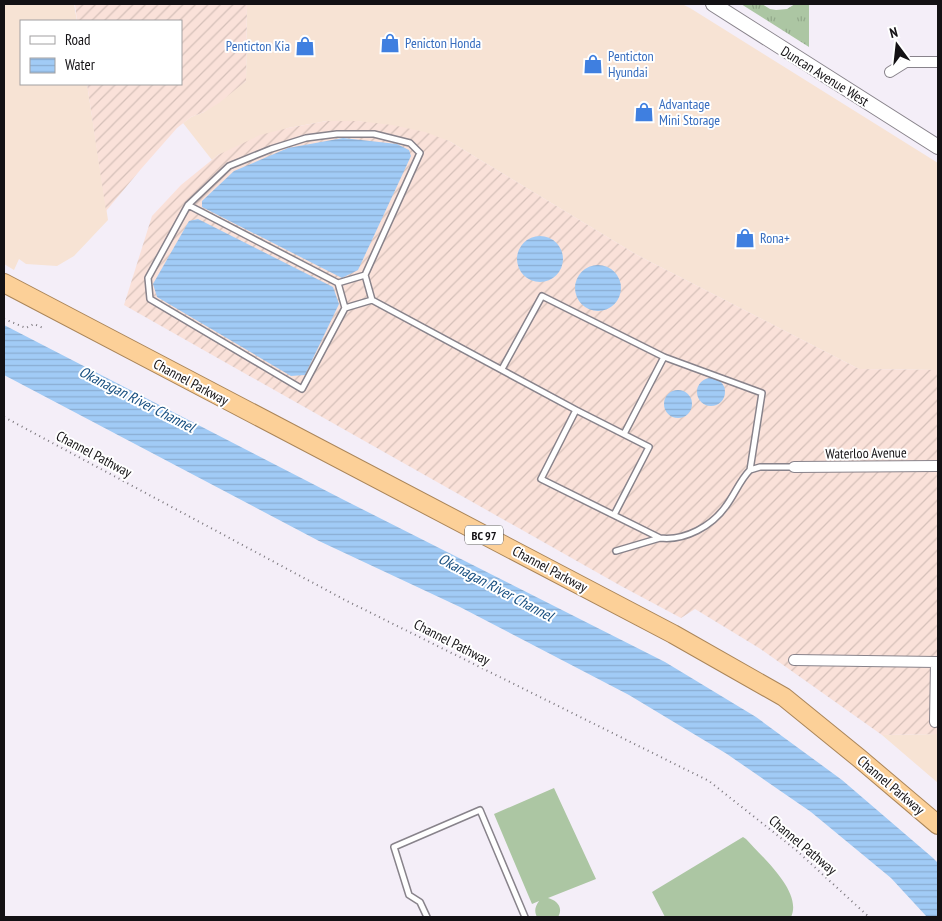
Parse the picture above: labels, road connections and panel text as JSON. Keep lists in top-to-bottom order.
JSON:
{
  "streets": {
    "highway": ["Channel Parkway", "BC 97"],
    "street": ["Duncan Avenue West", "Waterloo Avenue"],
    "path": ["Channel Pathway"]
  },
  "water": ["Okanagan River Channel"],
  "places": {
    "shop": [
      "Penicton Honda",
      "Penticton Kia",
      "Penticton Hyundai",
      "Advantage Mini Storage",
      "Rona+"
    ]
  },
  "legend": ["Road", "Water"],
  "north": "top"
}
